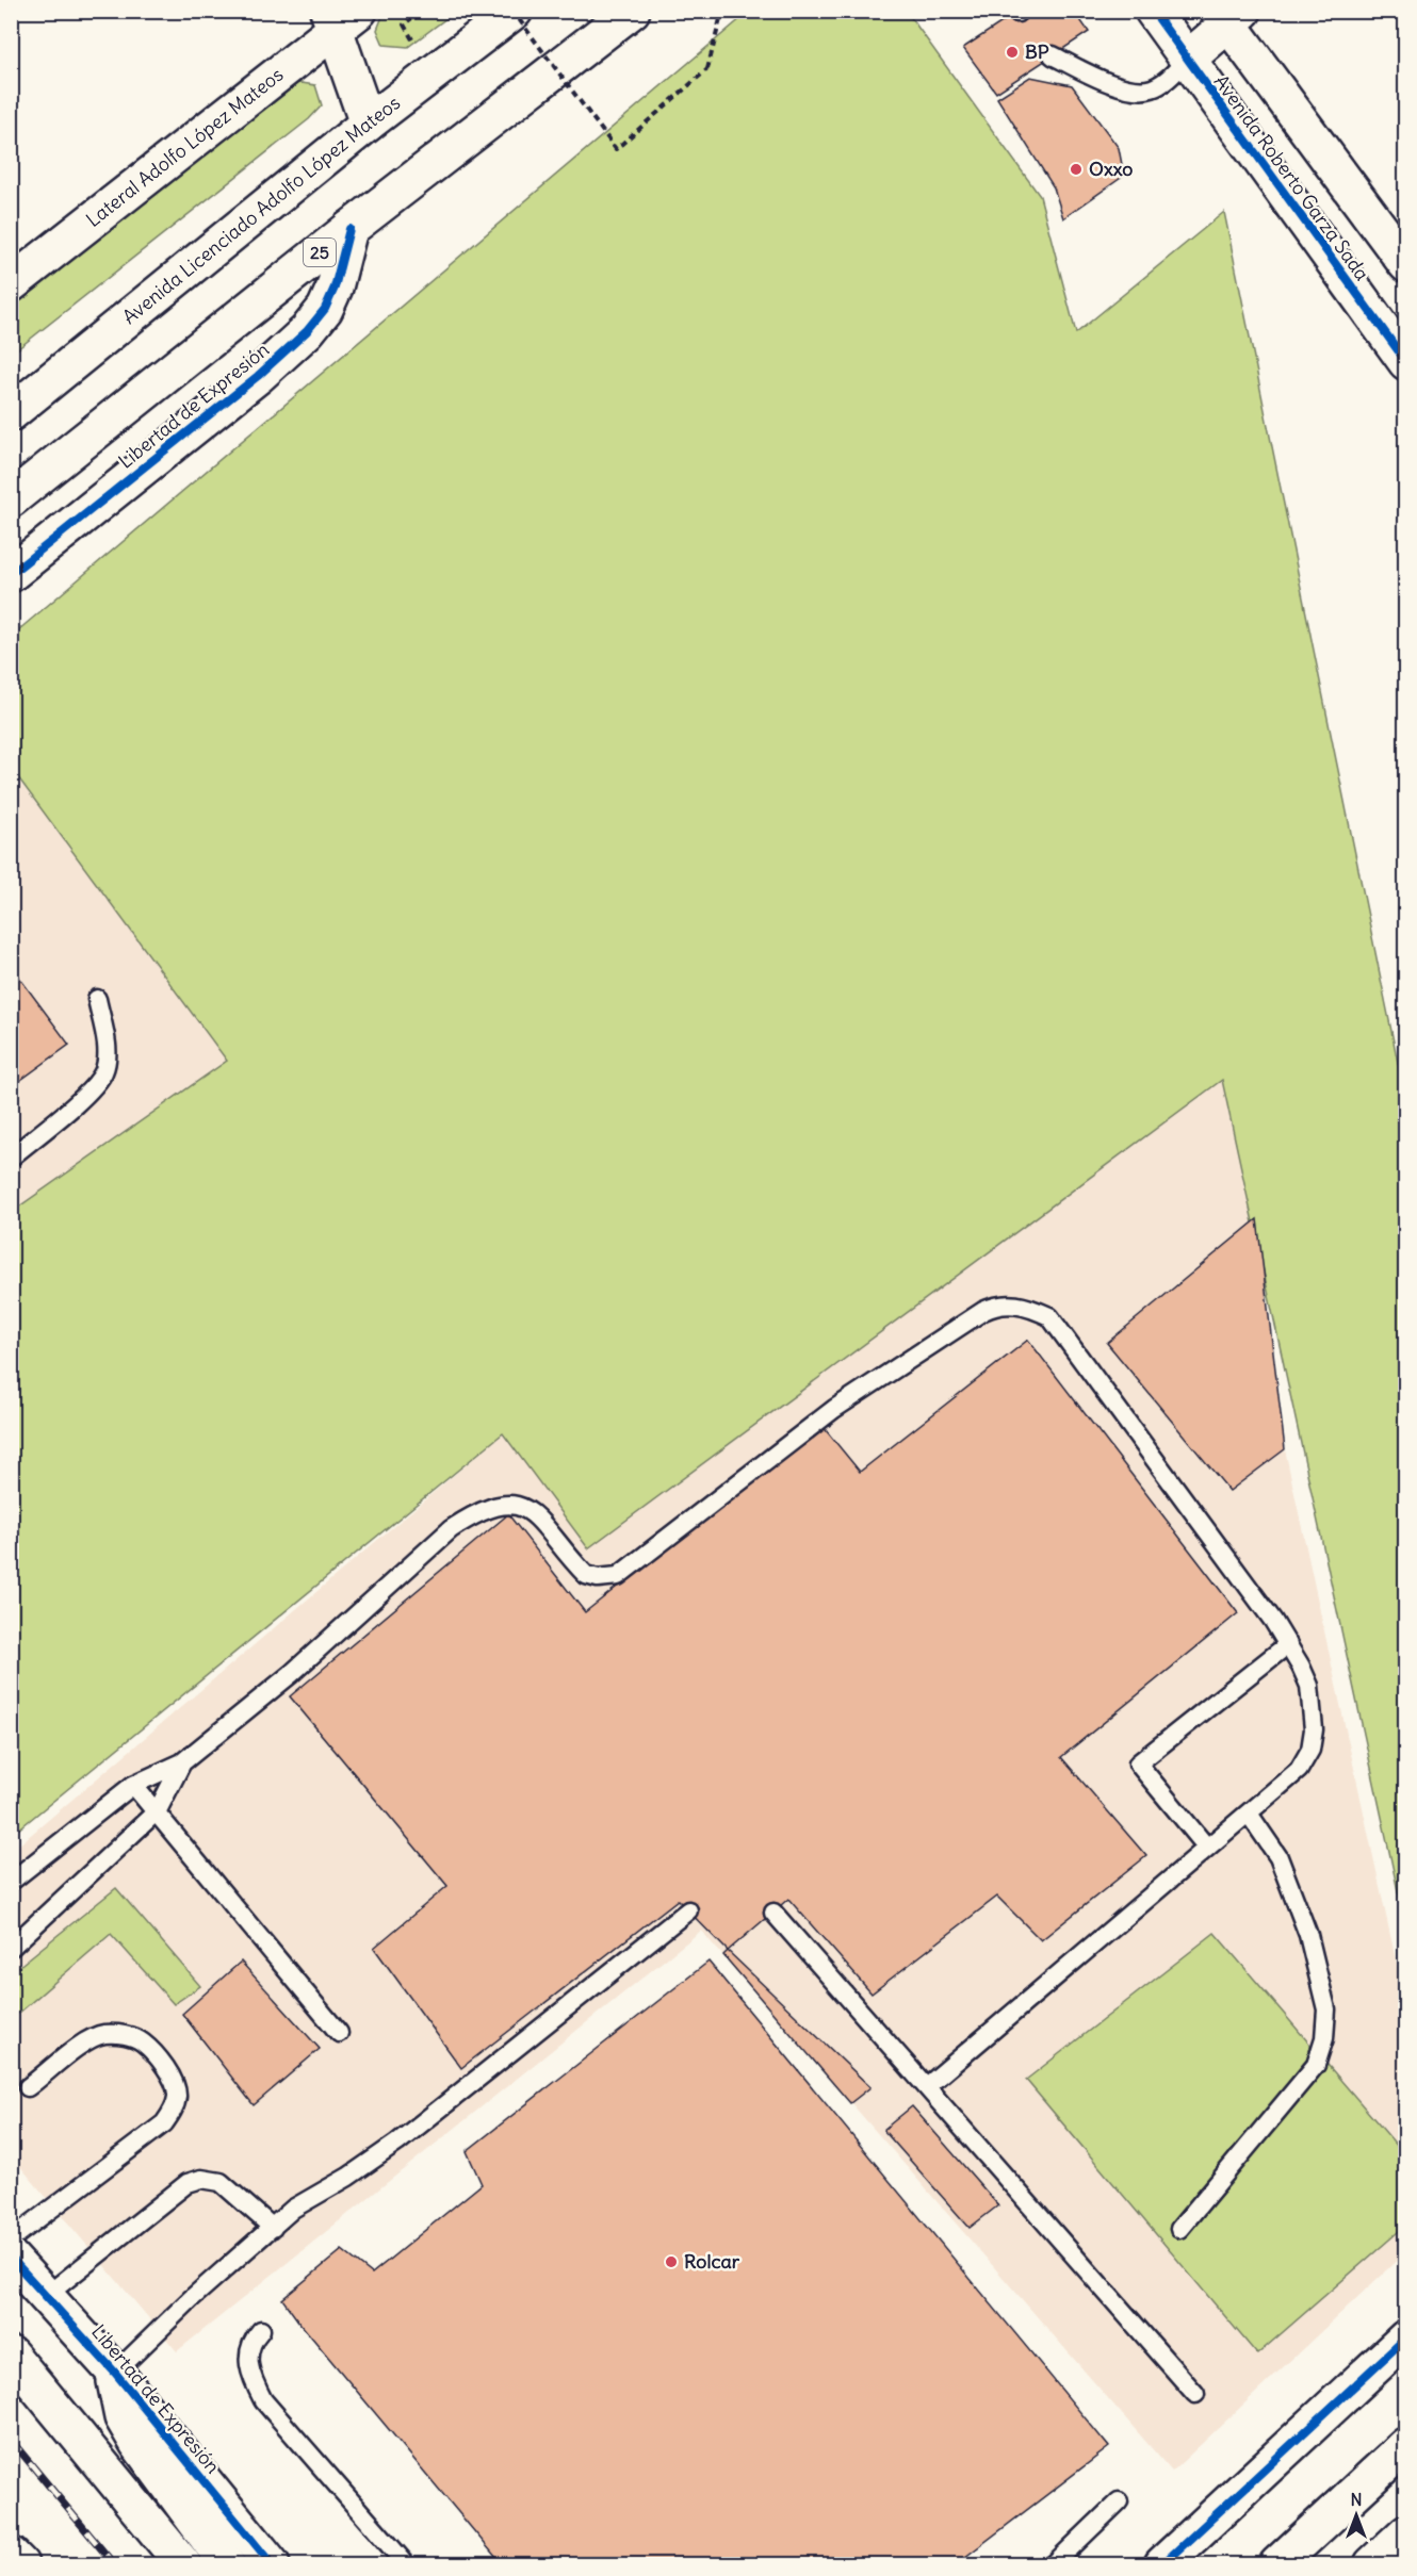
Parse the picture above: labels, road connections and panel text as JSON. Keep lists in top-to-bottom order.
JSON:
{
  "streets": {
    "street": [
      "Lateral Adolfo López Mateos",
      "Avenida Roberto Garza Sada",
      "Avenida Licenciado Adolfo López Mateos",
      "25",
      "Libertad de Expresión"
    ]
  },
  "crossings": [
    ["25", "Libertad de Expresión"]
  ],
  "places": ["BP", "Oxxo", "Rolcar"],
  "north": "top"
}
